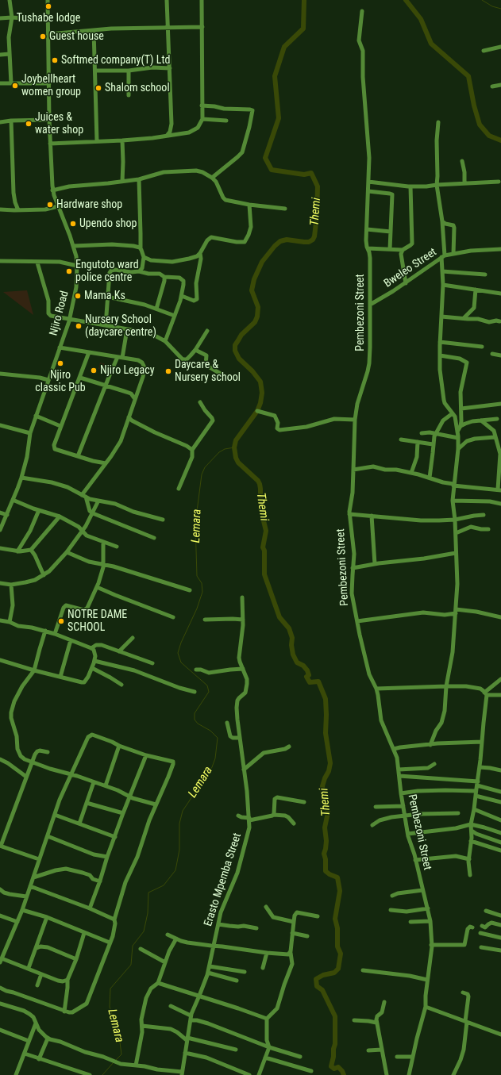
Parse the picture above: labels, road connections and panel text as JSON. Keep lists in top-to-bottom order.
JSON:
{
  "streets": {
    "street": [
      "Bweleo Street",
      "Pembezoni Street",
      "Njiro Road",
      "Erasto Mpemba Street"
    ]
  },
  "crossings": [
    ["Bweleo Street", "Pembezoni Street"]
  ],
  "water": ["Themi", "Lemara"],
  "places": [
    "Tushabe lodge",
    "Guest house",
    "Softmed company(T) Ltd",
    "Joybellheart women group",
    "Shalom school",
    "Juices & water shop",
    "Hardware shop",
    "Upendo shop",
    "Engutoto ward police centre",
    "Mama Ks",
    "Nursery School (daycare centre)",
    "Njiro classic Pub",
    "Njiro Legacy",
    "Daycare & Nursery school",
    "NOTRE DAME SCHOOL"
  ]
}
